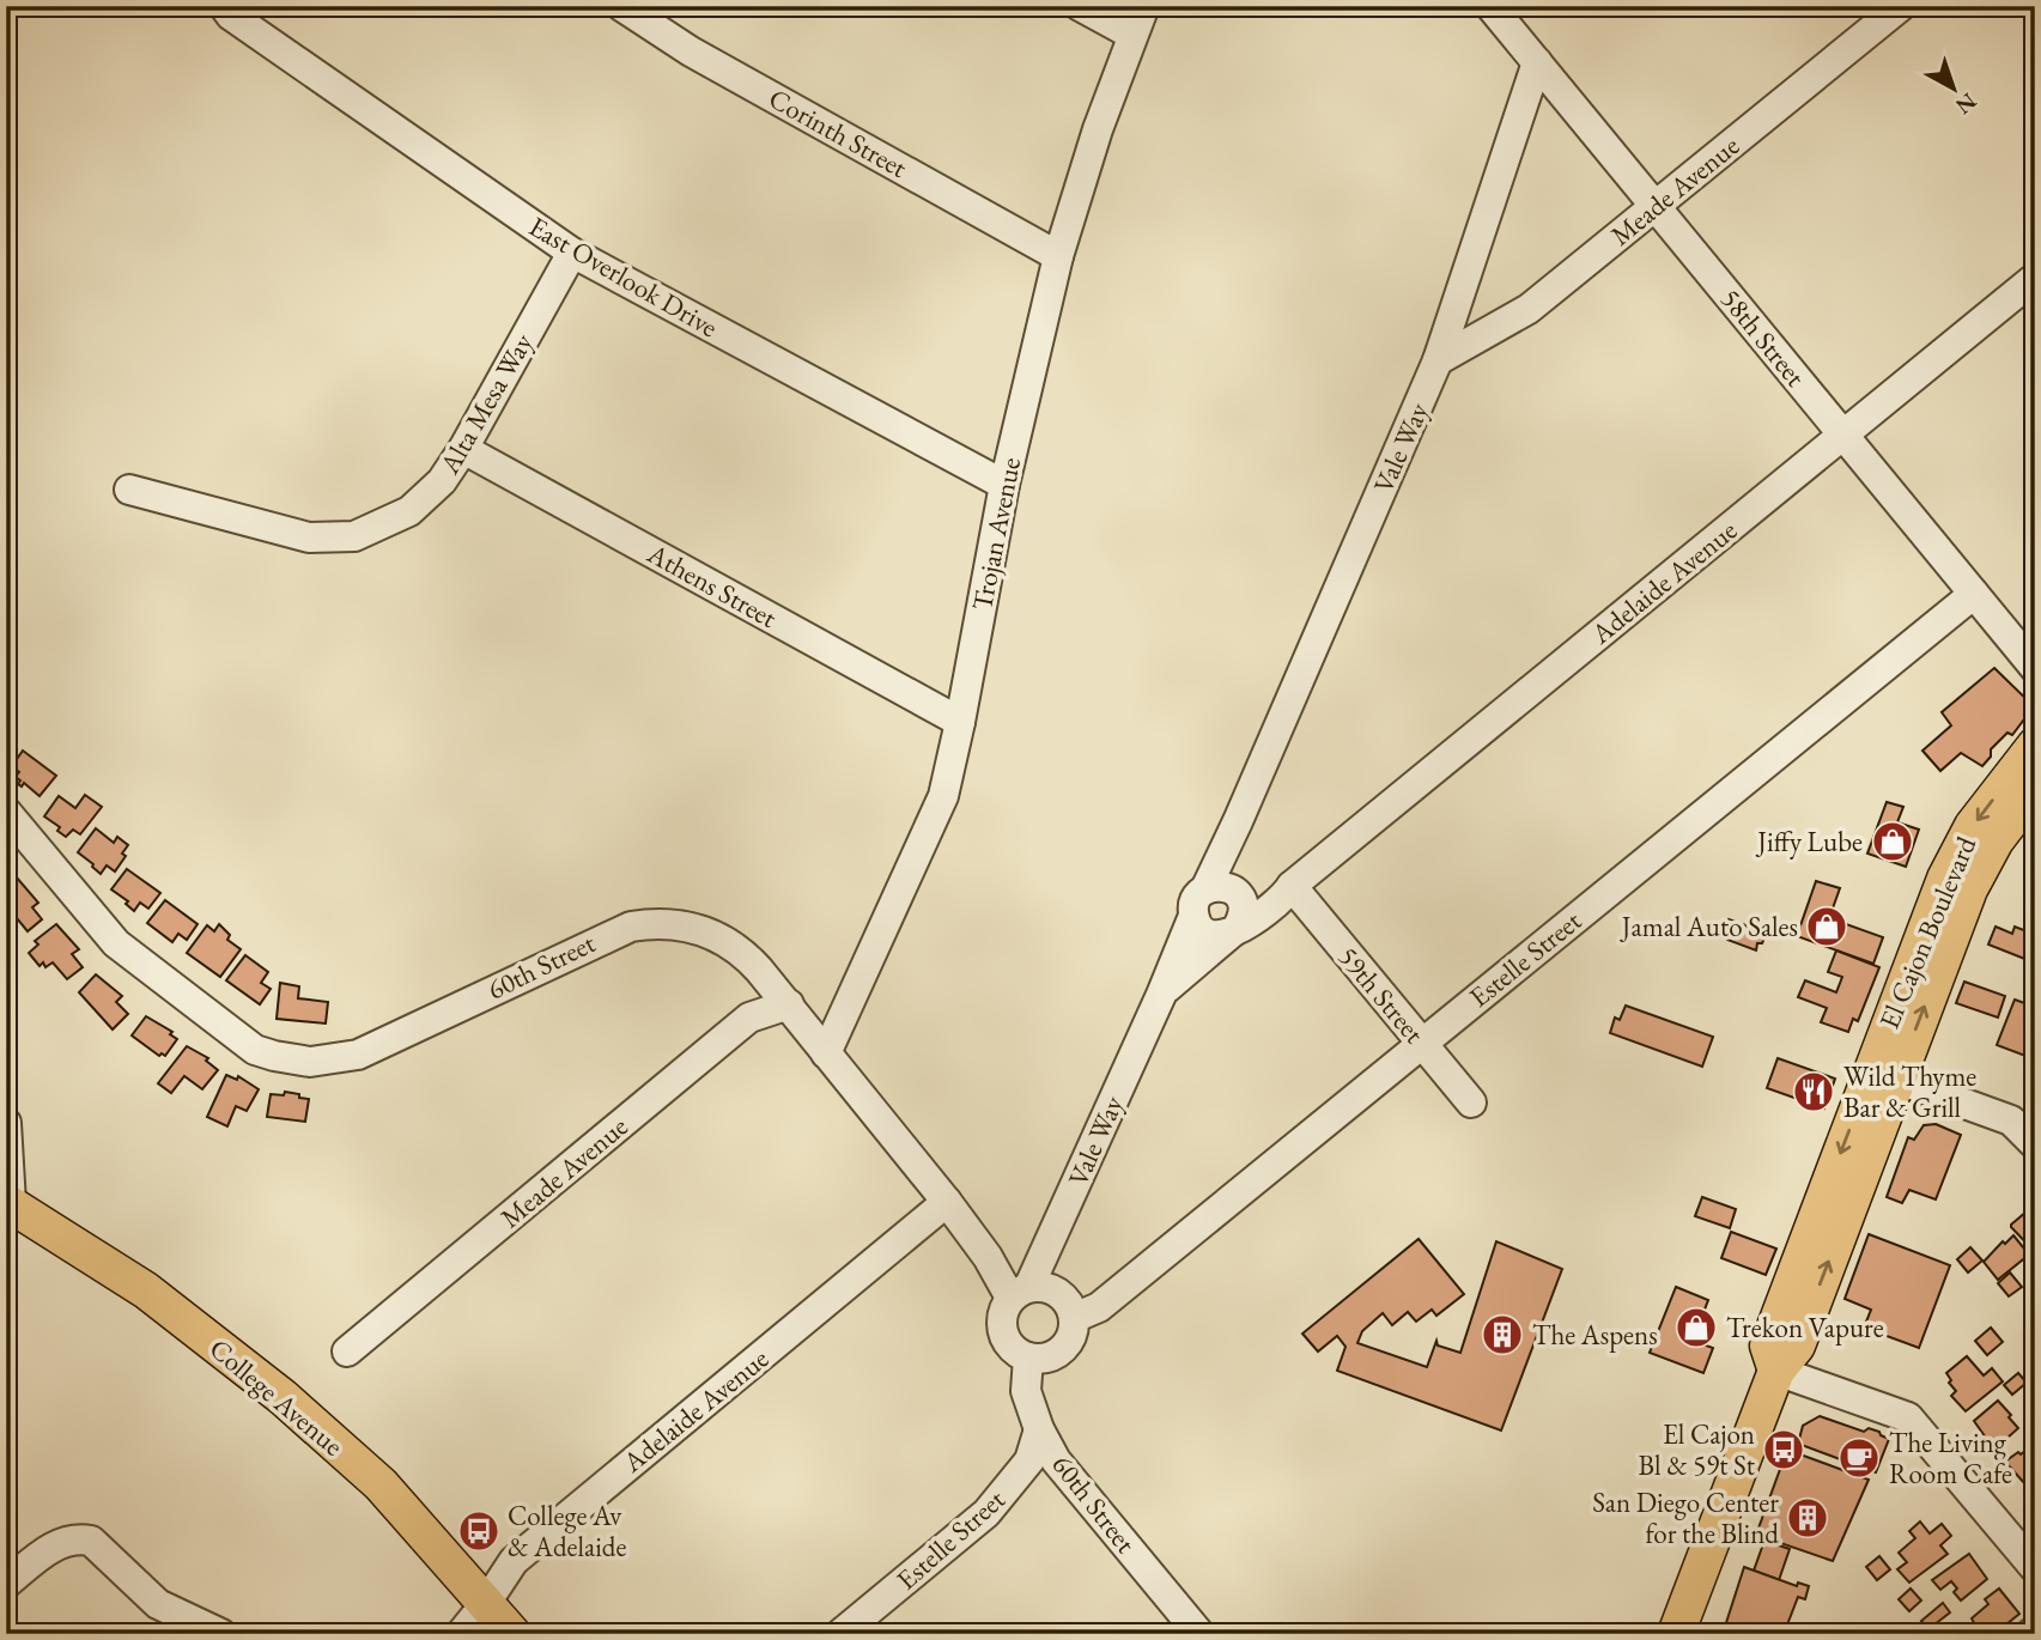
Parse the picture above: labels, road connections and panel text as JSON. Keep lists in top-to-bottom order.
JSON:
{
  "streets": {
    "main road": ["El Cajon Boulevard", "College Avenue"],
    "street": [
      "Corinth Street",
      "Meade Avenue",
      "East Overlook Drive",
      "58th Street",
      "Alta Mesa Way",
      "Vale Way",
      "Trojan Avenue",
      "Adelaide Avenue",
      "Athens Street",
      "Estelle Street",
      "60th Street",
      "59th Street"
    ]
  },
  "crossings": [
    ["Corinth Street", "Trojan Avenue"],
    ["Meade Avenue", "58th Street"],
    ["Meade Avenue", "Vale Way"],
    ["Meade Avenue", "60th Street"],
    ["East Overlook Drive", "Alta Mesa Way"],
    ["East Overlook Drive", "Trojan Avenue"],
    ["58th Street", "Vale Way"],
    ["58th Street", "Adelaide Avenue"],
    ["58th Street", "Estelle Street"],
    ["Alta Mesa Way", "Athens Street"],
    ["Vale Way", "Adelaide Avenue"],
    ["Vale Way", "Estelle Street"],
    ["Vale Way", "60th Street"],
    ["Trojan Avenue", "Athens Street"],
    ["Trojan Avenue", "60th Street"],
    ["Adelaide Avenue", "60th Street"],
    ["Adelaide Avenue", "59th Street"],
    ["Adelaide Avenue", "College Avenue"],
    ["Estelle Street", "60th Street"],
    ["Estelle Street", "59th Street"]
  ],
  "places": {
    "shop": ["Jiffy Lube", "Jamal Auto Sales", "Trekon Vapure"],
    "restaurant": ["Wild Thyme Bar & Grill"],
    "building": ["The Aspens", "San Diego Center for the Blind"],
    "bus stop": ["El Cajon Bl & 59t St", "College Av & Adelaide"],
    "cafe": ["The Living Room Cafe"]
  },
  "north": "bottom right"
}
